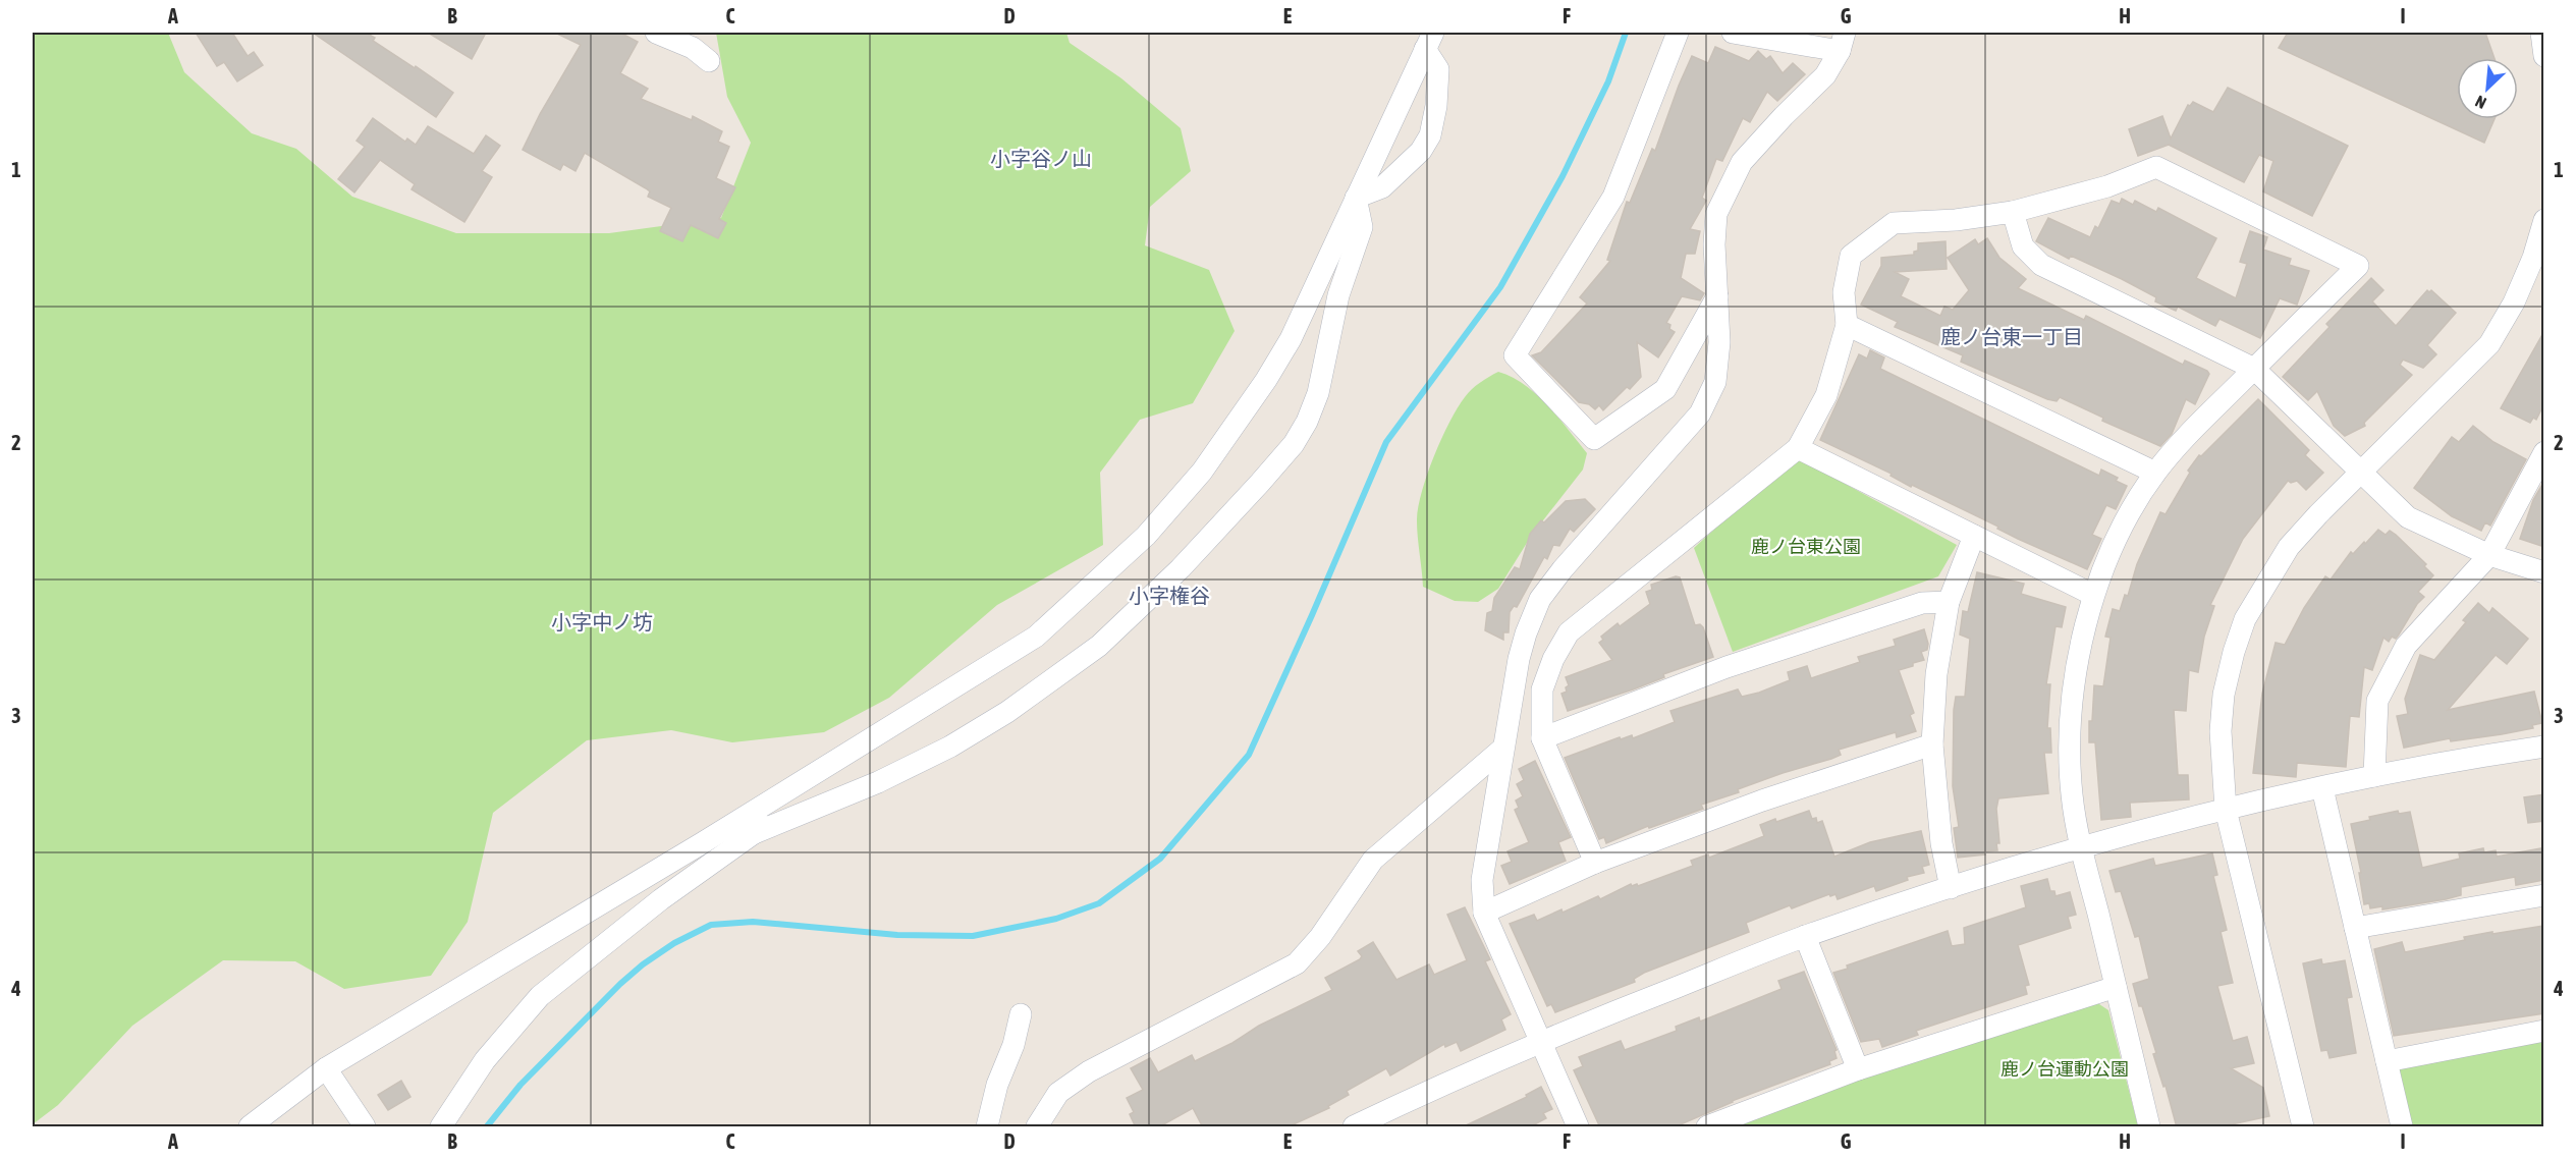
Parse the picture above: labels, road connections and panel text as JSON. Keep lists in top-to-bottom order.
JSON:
{
  "districts": [
    "小字谷ノ山",
    "鹿ノ台東一丁目",
    "小字権谷",
    "小字中ノ坊"
  ],
  "parks": ["鹿ノ台東公園", "鹿ノ台運動公園"],
  "north": "bottom left",
  "grid": {
    "columns": [
      "A",
      "B",
      "C",
      "D",
      "E",
      "F",
      "G",
      "H",
      "I"
    ],
    "rows": [
      "1",
      "2",
      "3",
      "4"
    ]
  }
}
